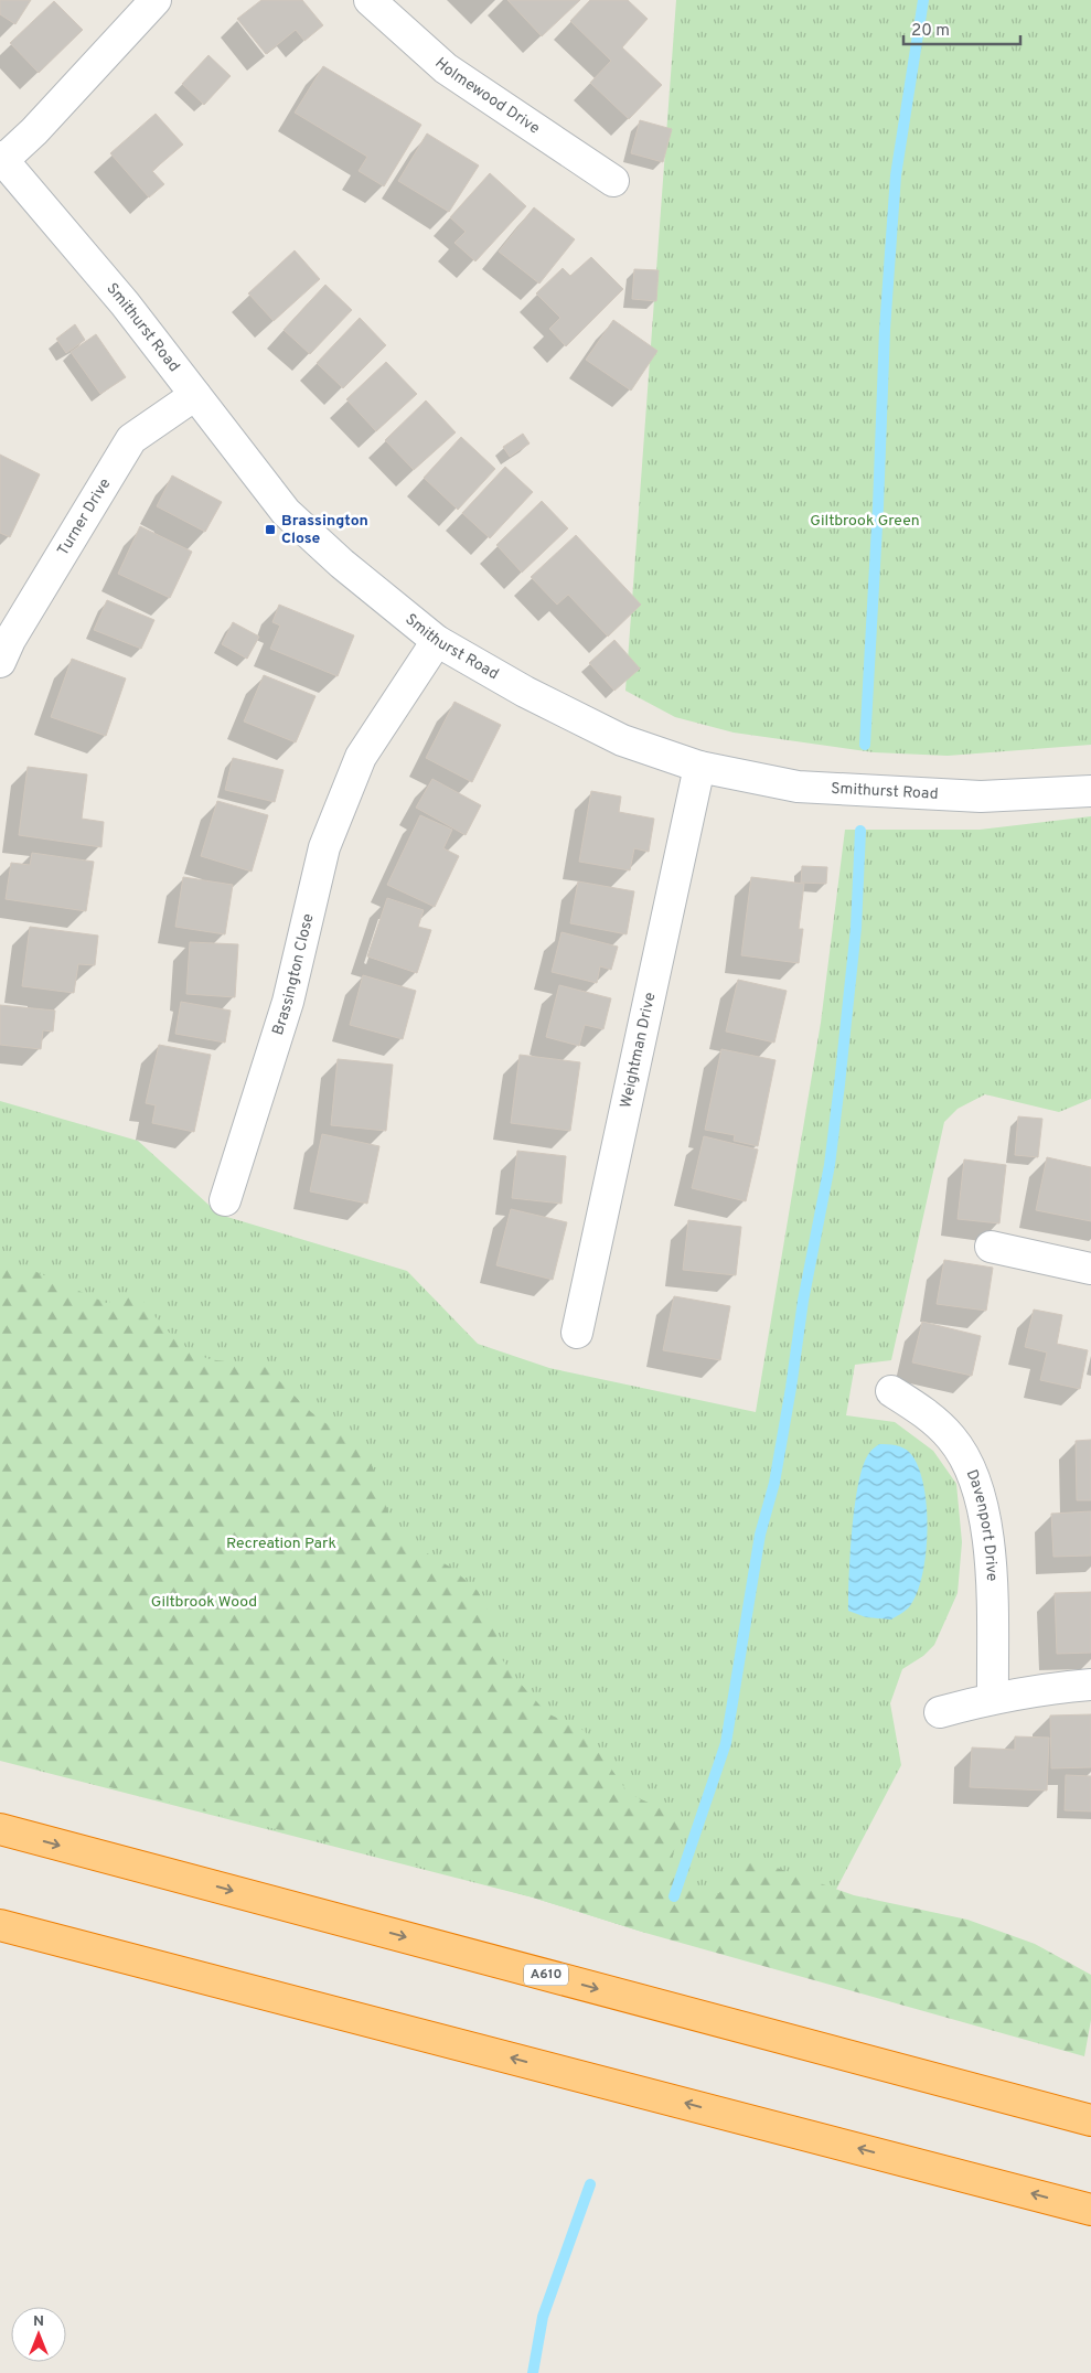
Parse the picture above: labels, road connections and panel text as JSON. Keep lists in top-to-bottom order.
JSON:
{
  "streets": {
    "highway": ["A610"],
    "street": [
      "Holmewood Drive",
      "Smithurst Road",
      "Turner Drive",
      "Brassington Close",
      "Weightman Drive",
      "Davenport Drive"
    ]
  },
  "crossings": [
    ["Smithurst Road", "Turner Drive"],
    ["Smithurst Road", "Brassington Close"],
    ["Smithurst Road", "Weightman Drive"]
  ],
  "parks": ["Giltbrook Green", "Recreation Park", "Giltbrook Wood"],
  "places": {
    "transit": ["Brassington Close"]
  },
  "scale_bar": "20 m",
  "north": "top"
}
